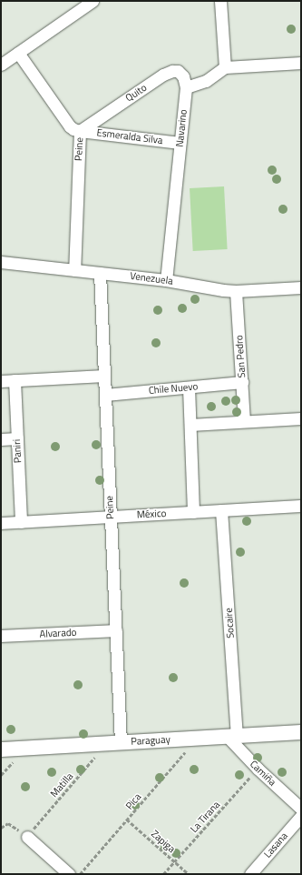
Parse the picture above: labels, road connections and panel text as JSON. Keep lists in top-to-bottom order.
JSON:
{
  "streets": {
    "street": [
      "Quito",
      "Navarino",
      "Esmeralda Silva",
      "Peine",
      "Venezuela",
      "San Pedro",
      "Chile Nuevo",
      "Paniri",
      "México",
      "Socaire",
      "Alvarado",
      "Paraguay",
      "Camiña",
      "Lasana"
    ],
    "path": [
      "Matilla",
      "Pica",
      "La Tirana",
      "Zapiga"
    ]
  },
  "crossings": [
    ["Quito", "Navarino"],
    ["Quito", "Esmeralda Silva"],
    ["Quito", "Peine"],
    ["Navarino", "Esmeralda Silva"],
    ["Navarino", "Venezuela"],
    ["Esmeralda Silva", "Peine"],
    ["Peine", "Venezuela"],
    ["Peine", "Chile Nuevo"],
    ["Peine", "México"],
    ["Peine", "Alvarado"],
    ["Peine", "Paraguay"],
    ["Peine", "Matilla"],
    ["Venezuela", "San Pedro"],
    ["San Pedro", "Chile Nuevo"],
    ["Paniri", "México"],
    ["México", "Socaire"],
    ["Socaire", "Paraguay"],
    ["Socaire", "Camiña"],
    ["Paraguay", "Camiña"],
    ["Paraguay", "Matilla"],
    ["Paraguay", "Pica"],
    ["Camiña", "La Tirana"],
    ["Pica", "Zapiga"],
    ["La Tirana", "Zapiga"]
  ]
}
